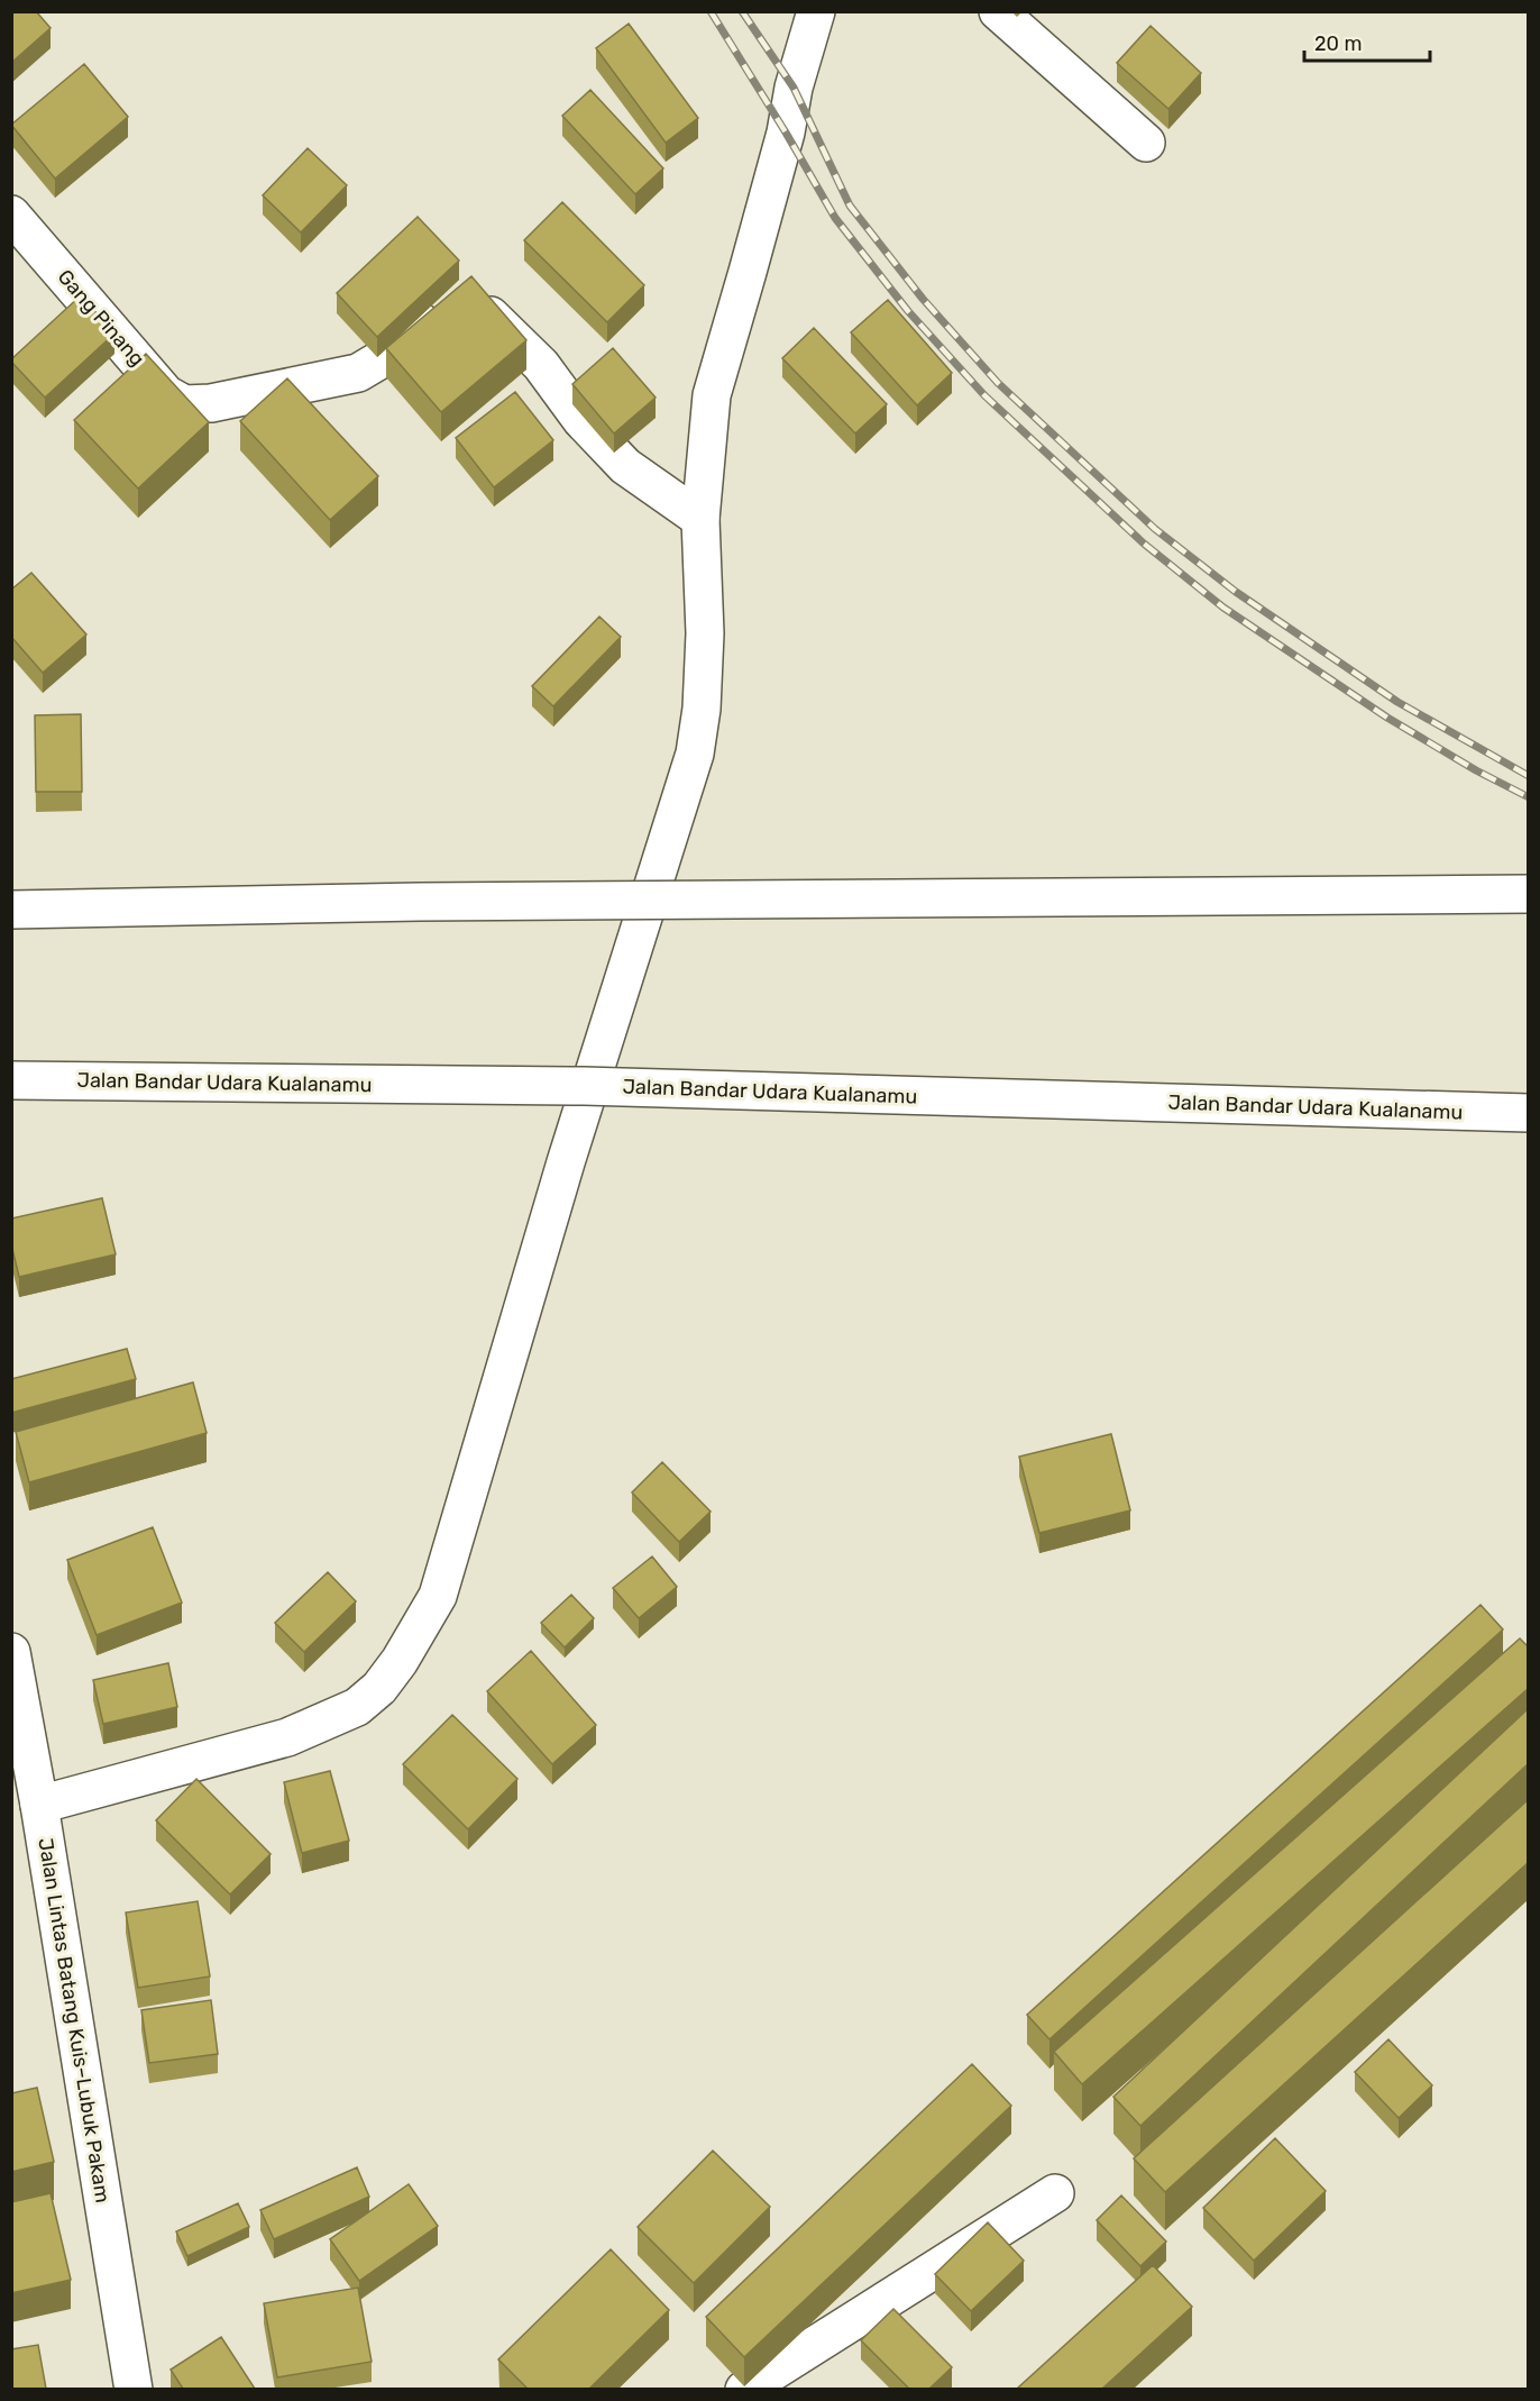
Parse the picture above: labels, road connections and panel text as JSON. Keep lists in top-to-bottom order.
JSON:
{
  "streets": {
    "main road": ["Gang Pinang", "Jalan Bandar Udara Kualanamu", "Jalan Lintas Batang Kuis–Lubuk Pakam"]
  },
  "scale_bar": "20 m"
}
